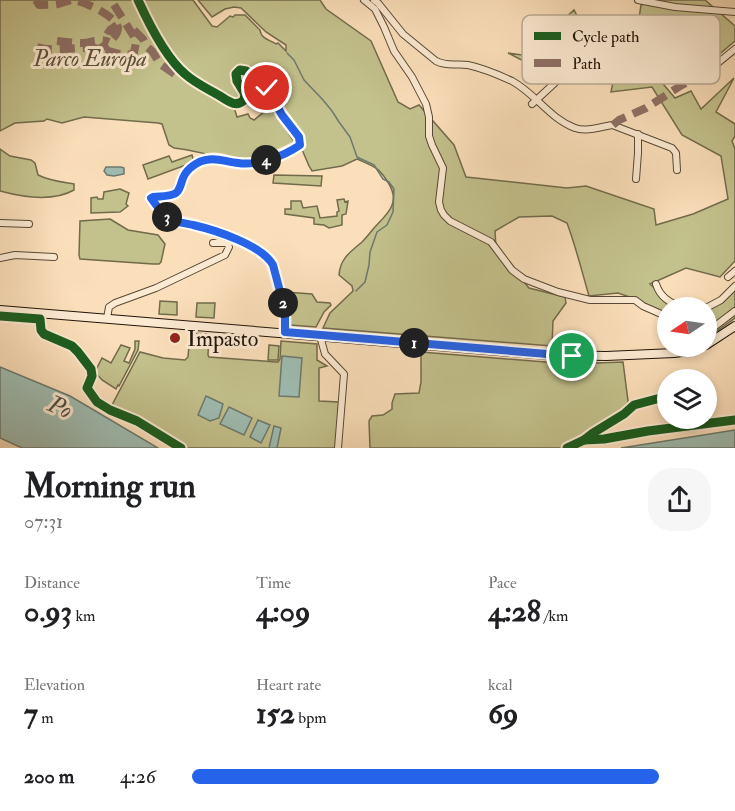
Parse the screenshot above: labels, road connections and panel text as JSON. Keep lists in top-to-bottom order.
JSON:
{
  "water": ["Po"],
  "parks": ["Parco Europa"],
  "places": ["Impasto"],
  "legend": ["Cycle path", "Path"],
  "north": "left",
  "page": {
    "pins": [
      "4",
      "3",
      "2",
      "1"
    ],
    "heading": ["Morning run", "07:31"],
    "stats": [
      ["Distance", "0.93 km"],
      ["Time", "4:09"],
      ["Pace", "4:28 /km"],
      ["Elevation", "7 m"],
      ["Heart rate", "152 bpm"],
      ["kcal", "69"]
    ],
    "list": [
      {
        "name": "200 m",
        "note": "4:26"
      }
    ]
  }
}
